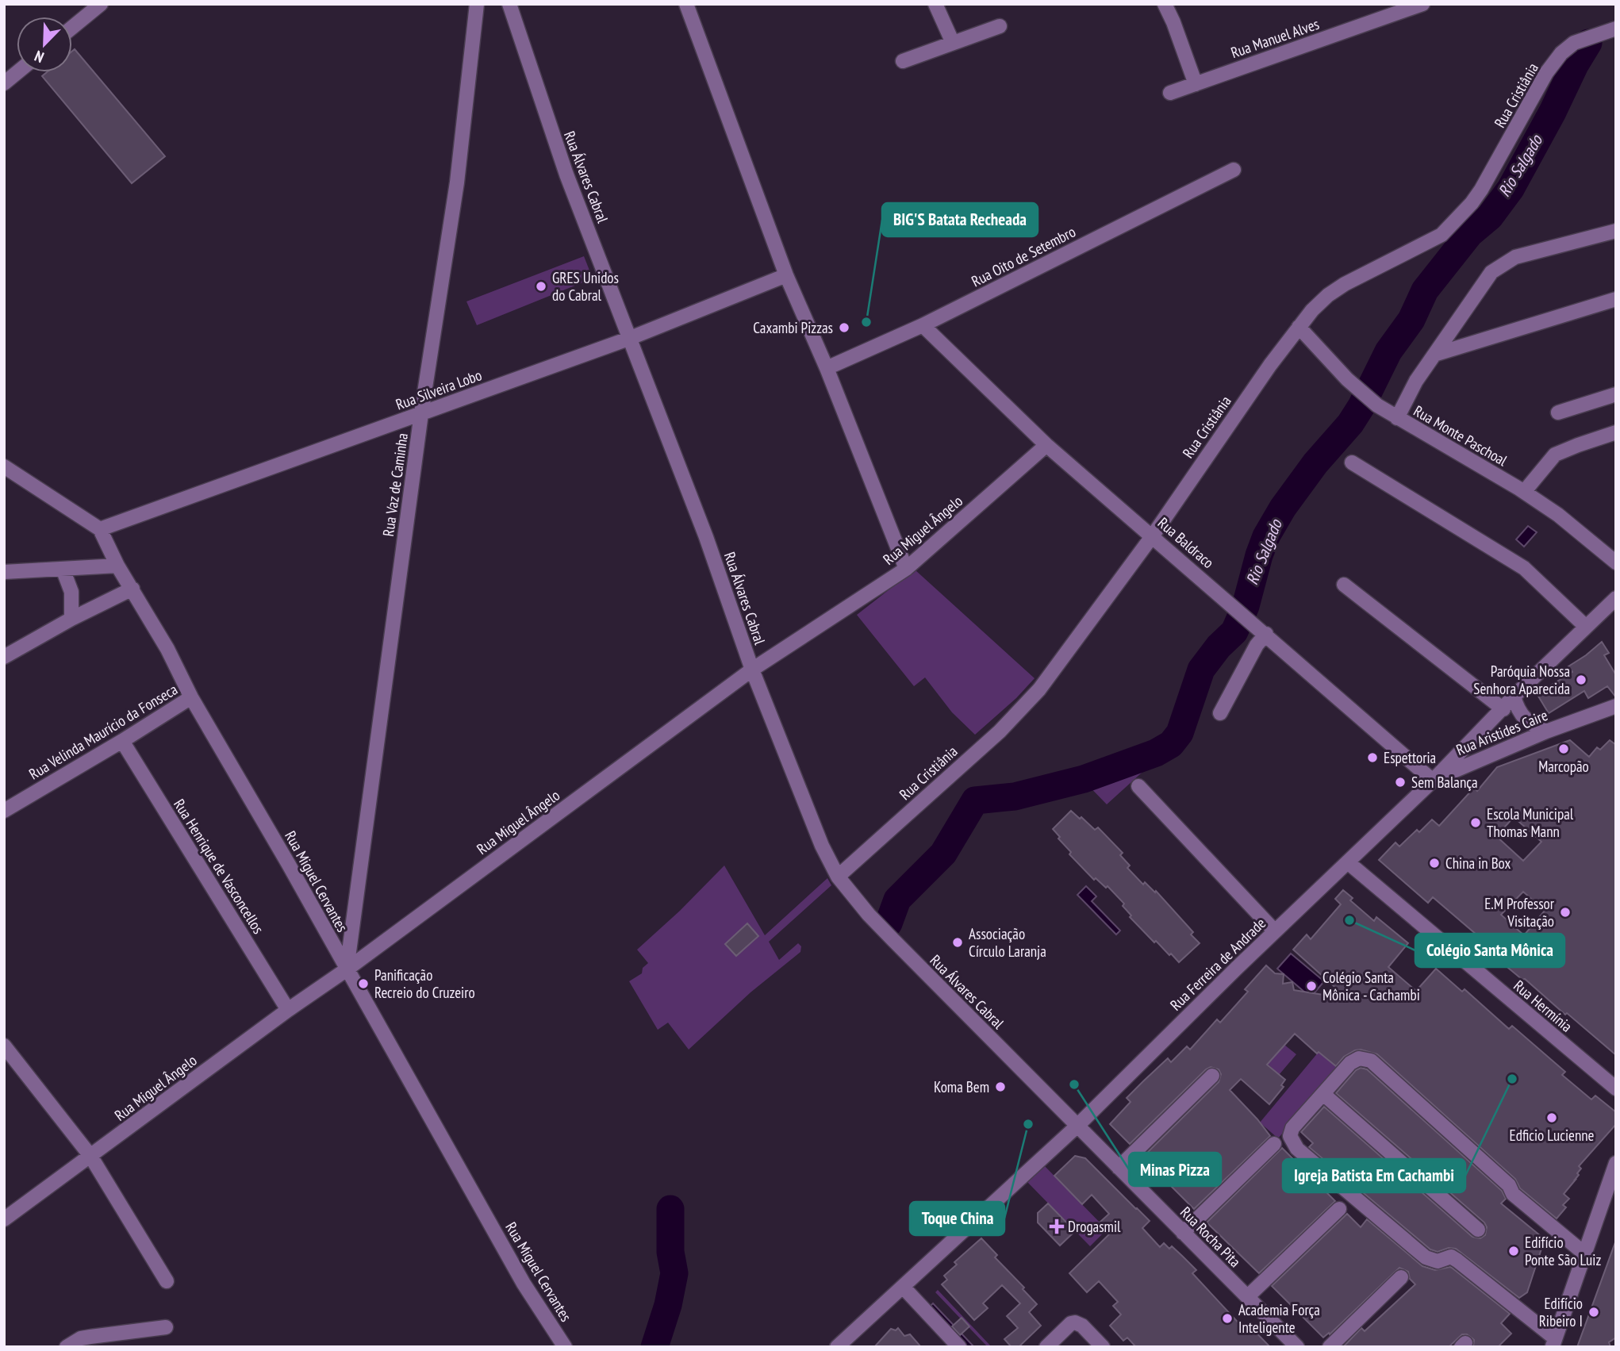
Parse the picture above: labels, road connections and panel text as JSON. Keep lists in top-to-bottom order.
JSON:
{
  "streets": {
    "street": [
      "Rua Manuel Alves",
      "Rua Cristiânia",
      "Rua Álvares Cabral",
      "Rua Oito de Setembro",
      "Rua Silveira Lobo",
      "Rua Monte Paschoal",
      "Rua Vaz de Caminha",
      "Rua Miguel Ângelo",
      "Rua Baldraco",
      "Rua Velinda Maurício da Fonseca",
      "Rua Aristides Caire",
      "Rua Henrique de Vasconcellos",
      "Rua Miguel Cervantes",
      "Rua Ferreira de Andrade",
      "Rua Hermínia",
      "Rua Rocha Pita"
    ]
  },
  "crossings": [
    ["Rua Cristiânia", "Rua Álvares Cabral"],
    ["Rua Cristiânia", "Rua Monte Paschoal"],
    ["Rua Cristiânia", "Rua Baldraco"],
    ["Rua Álvares Cabral", "Rua Silveira Lobo"],
    ["Rua Álvares Cabral", "Rua Miguel Ângelo"],
    ["Rua Álvares Cabral", "Rua Ferreira de Andrade"],
    ["Rua Álvares Cabral", "Rua Rocha Pita"],
    ["Rua Oito de Setembro", "Rua Baldraco"],
    ["Rua Silveira Lobo", "Rua Vaz de Caminha"],
    ["Rua Silveira Lobo", "Rua Miguel Cervantes"],
    ["Rua Vaz de Caminha", "Rua Miguel Ângelo"],
    ["Rua Vaz de Caminha", "Rua Miguel Cervantes"],
    ["Rua Miguel Ângelo", "Rua Baldraco"],
    ["Rua Miguel Ângelo", "Rua Henrique de Vasconcellos"],
    ["Rua Miguel Ângelo", "Rua Miguel Cervantes"],
    ["Rua Baldraco", "Rua Aristides Caire"],
    ["Rua Baldraco", "Rua Ferreira de Andrade"],
    ["Rua Velinda Maurício da Fonseca", "Rua Henrique de Vasconcellos"],
    ["Rua Velinda Maurício da Fonseca", "Rua Miguel Cervantes"],
    ["Rua Aristides Caire", "Rua Ferreira de Andrade"],
    ["Rua Ferreira de Andrade", "Rua Hermínia"],
    ["Rua Ferreira de Andrade", "Rua Rocha Pita"]
  ],
  "water": ["Rio Salgado"],
  "places": {
    "other": [
      "GRES Unidos do Cabral",
      "BIG'S Batata Recheada",
      "Caxambi Pizzas",
      "Paróquia Nossa Senhora Aparecida",
      "Marcopão",
      "Espettoria",
      "Sem Balança",
      "Escola Municipal Thomas Mann",
      "China in Box",
      "E.M Professor Visitação",
      "Colégio Santa Mônica",
      "Associação Círculo Laranja",
      "Panificação Recreio do Cruzeiro",
      "Colégio Santa Mônica - Cachambi",
      "Igreja Batista Em Cachambi",
      "Minas Pizza",
      "Koma Bem",
      "Edficio Lucienne",
      "Toque China",
      "Edifício Ponte São Luiz",
      "Edifício Ribeiro I",
      "Academia Força Inteligente"
    ],
    "health": ["Drogasmil"]
  },
  "north": "bottom left"
}
